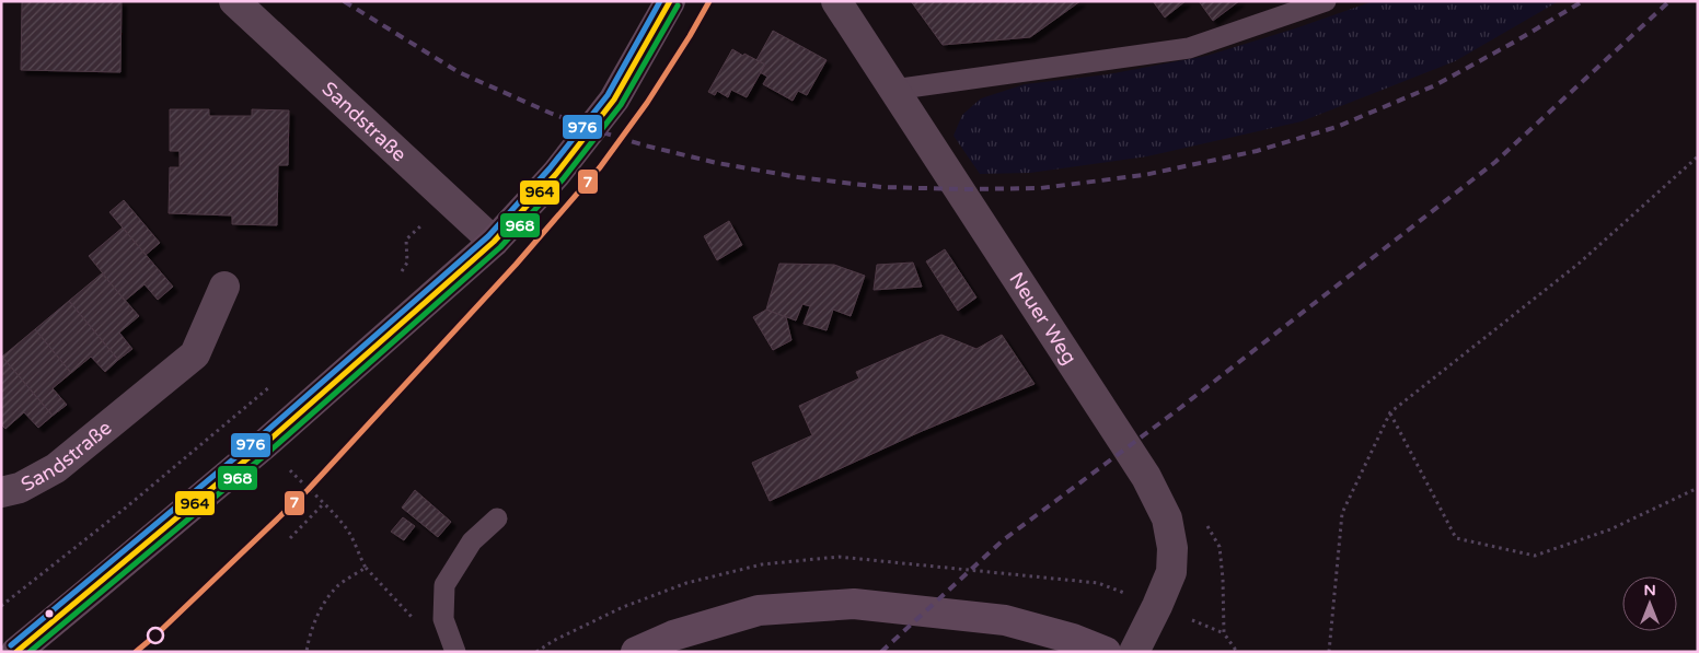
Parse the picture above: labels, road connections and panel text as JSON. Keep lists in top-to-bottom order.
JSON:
{
  "streets": {
    "street": ["Sandstraße", "Neuer Weg"]
  },
  "lines": [
    "transit line 7",
    "transit line 964",
    "transit line 976",
    "transit line 968"
  ],
  "north": "top"
}
